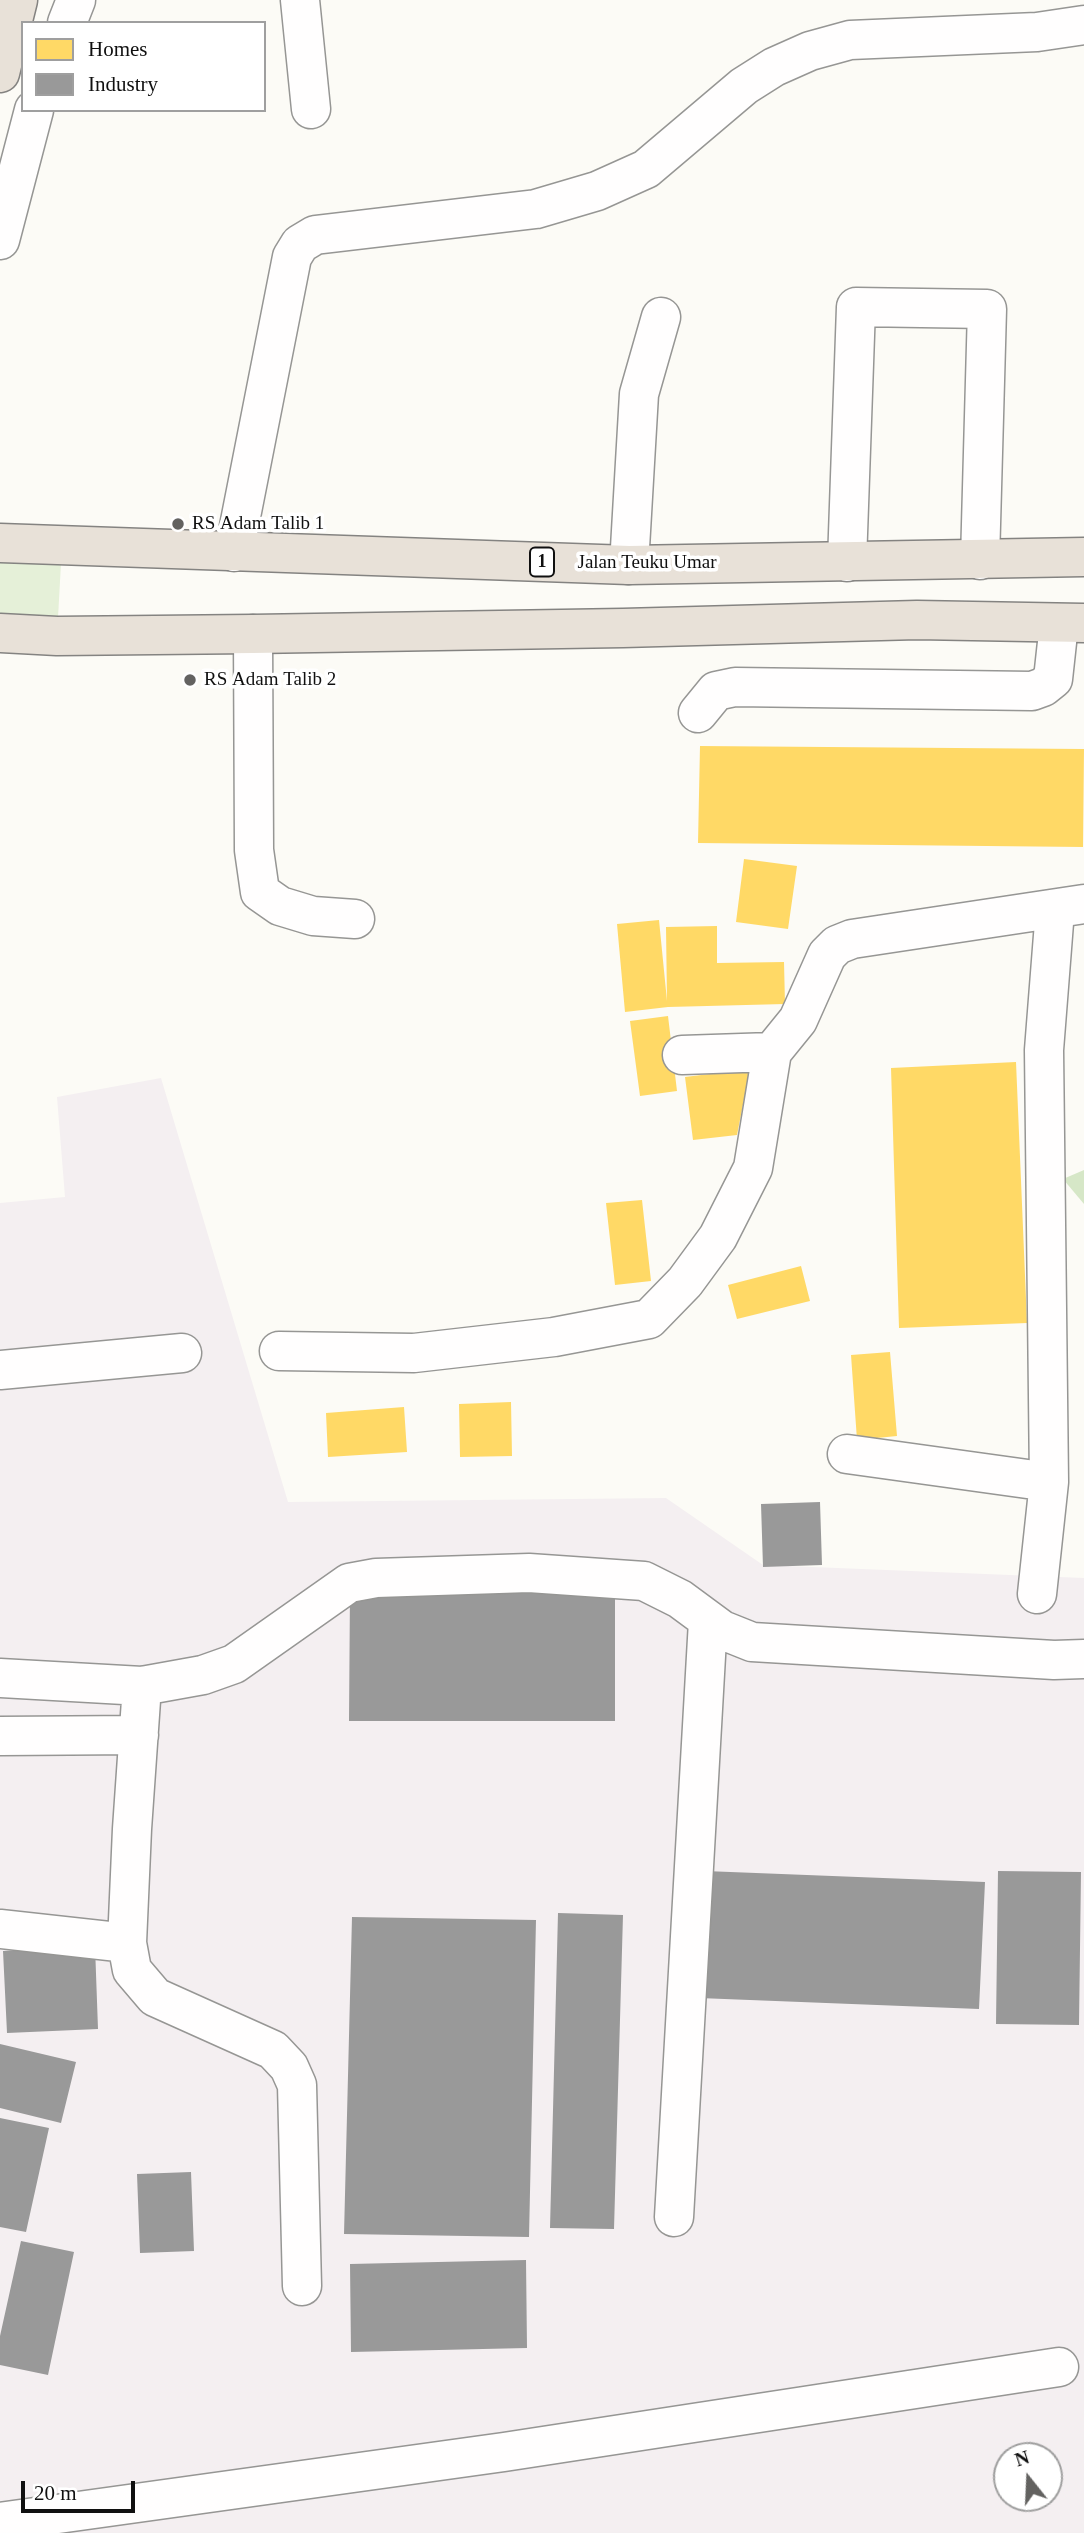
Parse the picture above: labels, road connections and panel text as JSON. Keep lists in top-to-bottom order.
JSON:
{
  "streets": {
    "highway": ["1", "Jalan Teuku Umar"]
  },
  "places": ["RS Adam Talib 1", "RS Adam Talib 2"],
  "legend": ["Homes", "Industry"],
  "scale_bar": "20 m",
  "north": "top"
}
